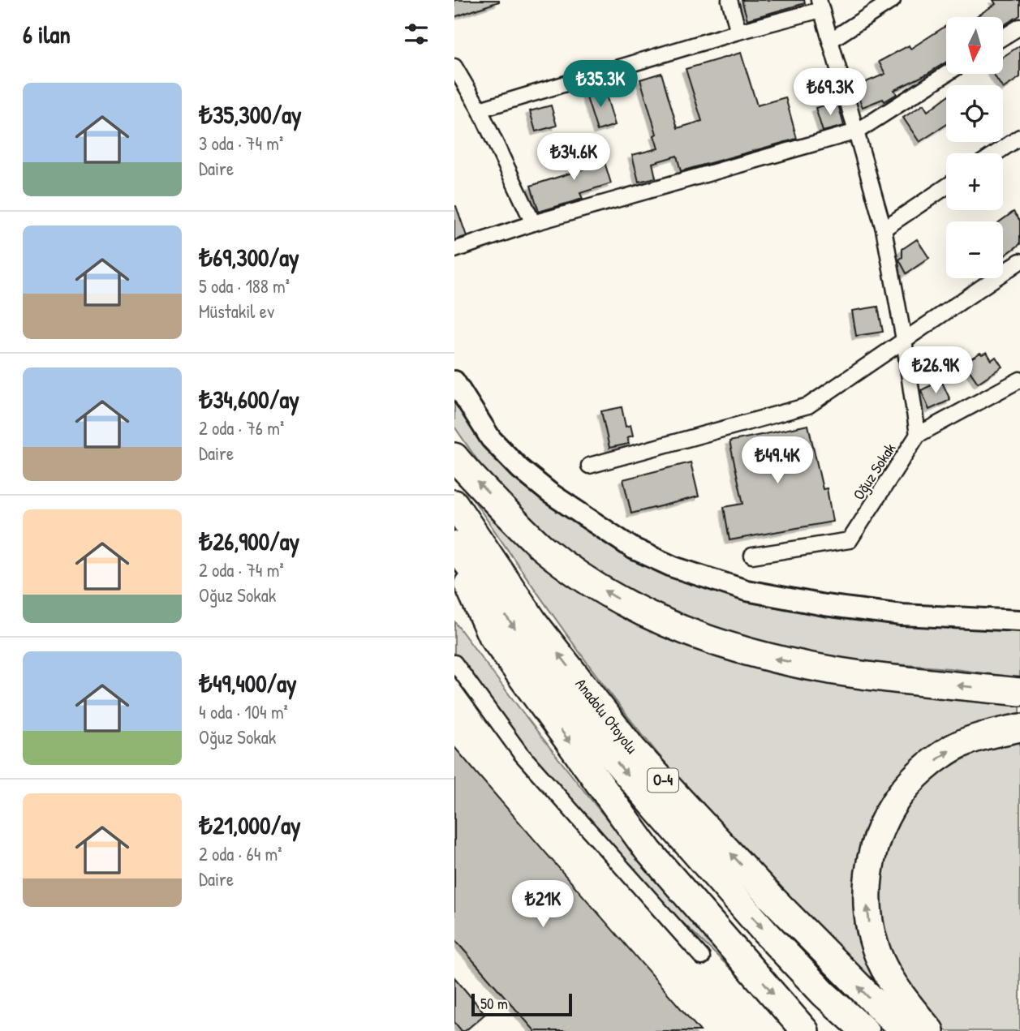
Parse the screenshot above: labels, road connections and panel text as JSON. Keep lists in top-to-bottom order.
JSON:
{
  "streets": {
    "highway": ["Anadolu Otoyolu", "O-4"],
    "street": ["Oğuz Sokak"]
  },
  "scale_bar": "50 m",
  "north": "bottom",
  "page": {
    "heading": "6 ilan",
    "map_buttons": ["+", "−"],
    "price": [
      "₺35.3K",
      "₺69.3K",
      "₺34.6K",
      "₺26.9K",
      "₺49.4K",
      "₺21K"
    ],
    "list": [
      {
        "name": "₺35,300/ay",
        "note": "3 oda · 74 m² · Daire"
      },
      {
        "name": "₺69,300/ay",
        "note": "5 oda · 188 m² · Müstakil ev"
      },
      {
        "name": "₺34,600/ay",
        "note": "2 oda · 76 m² · Daire"
      },
      {
        "name": "₺26,900/ay",
        "note": "2 oda · 74 m² · Oğuz Sokak"
      },
      {
        "name": "₺49,400/ay",
        "note": "4 oda · 104 m² · Oğuz Sokak"
      },
      {
        "name": "₺21,000/ay",
        "note": "2 oda · 64 m² · Daire"
      }
    ],
    "scale": "50 m"
  }
}
